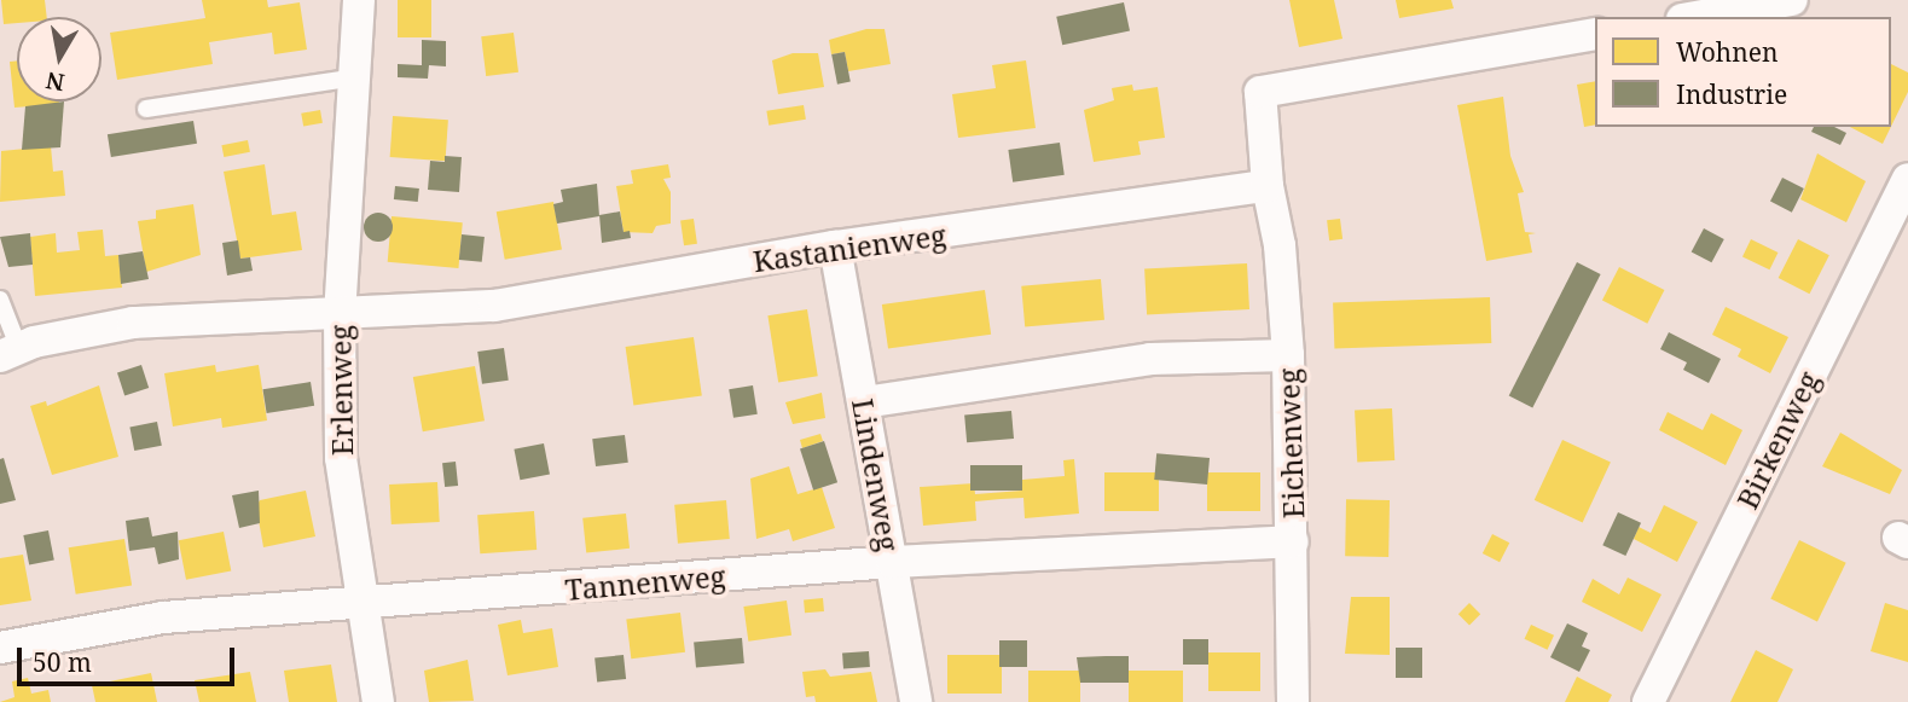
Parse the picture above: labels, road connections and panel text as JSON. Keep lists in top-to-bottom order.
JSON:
{
  "streets": {
    "street": [
      "Kastanienweg",
      "Erlenweg",
      "Birkenweg",
      "Eichenweg",
      "Lindenweg",
      "Tannenweg"
    ]
  },
  "crossings": [
    ["Kastanienweg", "Erlenweg"],
    ["Kastanienweg", "Eichenweg"],
    ["Kastanienweg", "Lindenweg"],
    ["Erlenweg", "Tannenweg"],
    ["Eichenweg", "Tannenweg"],
    ["Lindenweg", "Tannenweg"]
  ],
  "legend": ["Wohnen", "Industrie"],
  "scale_bar": "50 m",
  "north": "bottom"
}
